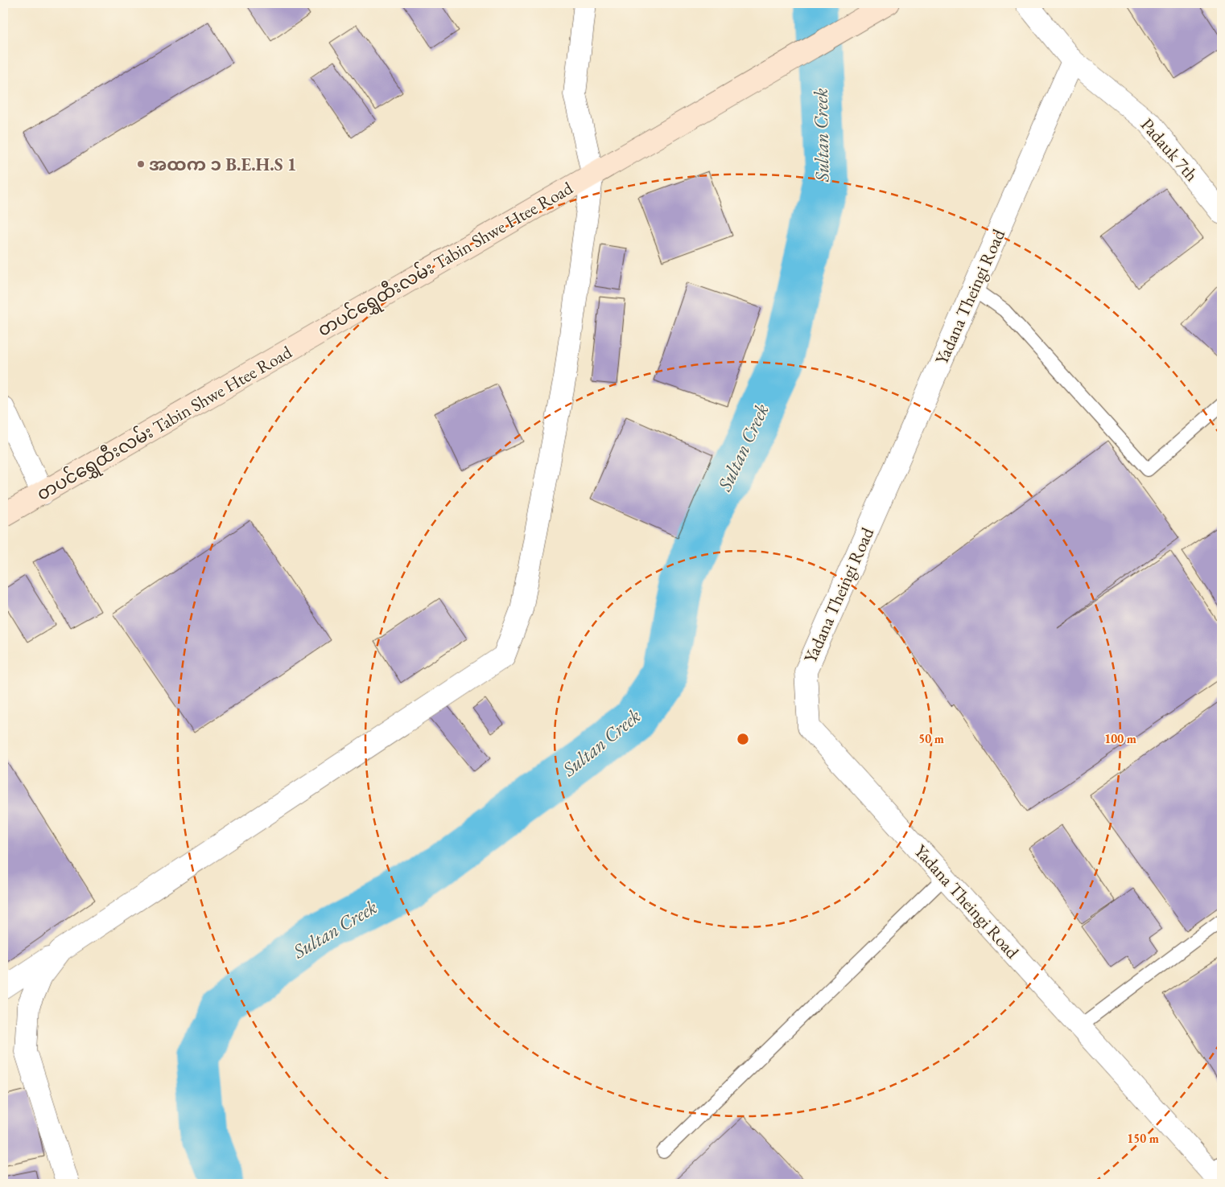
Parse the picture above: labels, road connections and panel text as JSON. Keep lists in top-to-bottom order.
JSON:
{
  "streets": {
    "main road": ["တပင်ရွှေထီးလမ်း Tabin Shwe Htee Road"],
    "street": ["Padauk 7th", "Yadana Theingi Road"]
  },
  "crossings": [
    ["Padauk 7th", "Yadana Theingi Road"]
  ],
  "water": ["Sultan Creek"],
  "places": ["အထက ၁ B.E.H.S 1"],
  "rings": ["50 m", "100 m", "150 m"]
}
